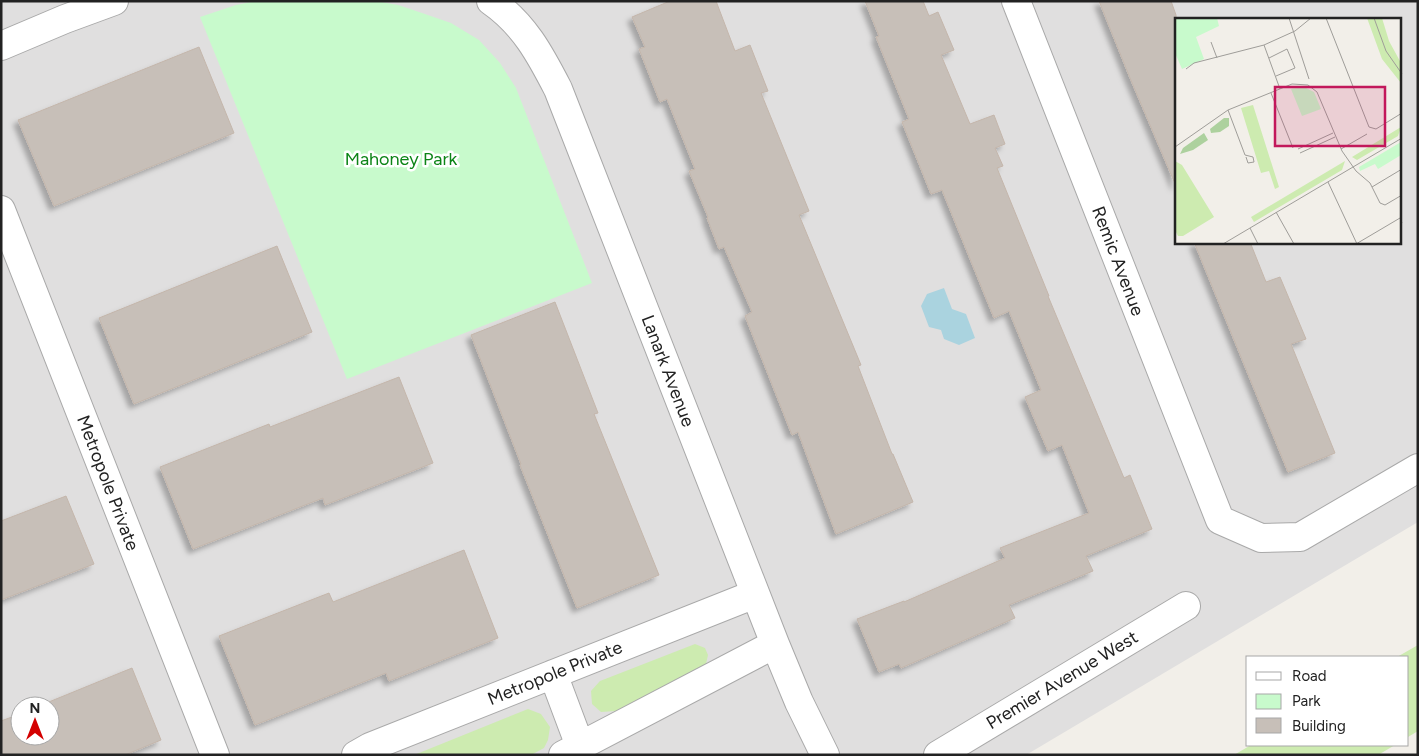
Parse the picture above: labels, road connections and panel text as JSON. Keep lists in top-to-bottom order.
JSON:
{
  "streets": {
    "street": [
      "Remic Avenue",
      "Lanark Avenue",
      "Metropole Private",
      "Premier Avenue West"
    ]
  },
  "crossings": [
    ["Lanark Avenue", "Metropole Private"]
  ],
  "parks": ["Mahoney Park"],
  "legend": ["Road", "Park", "Building"],
  "north": "top"
}
